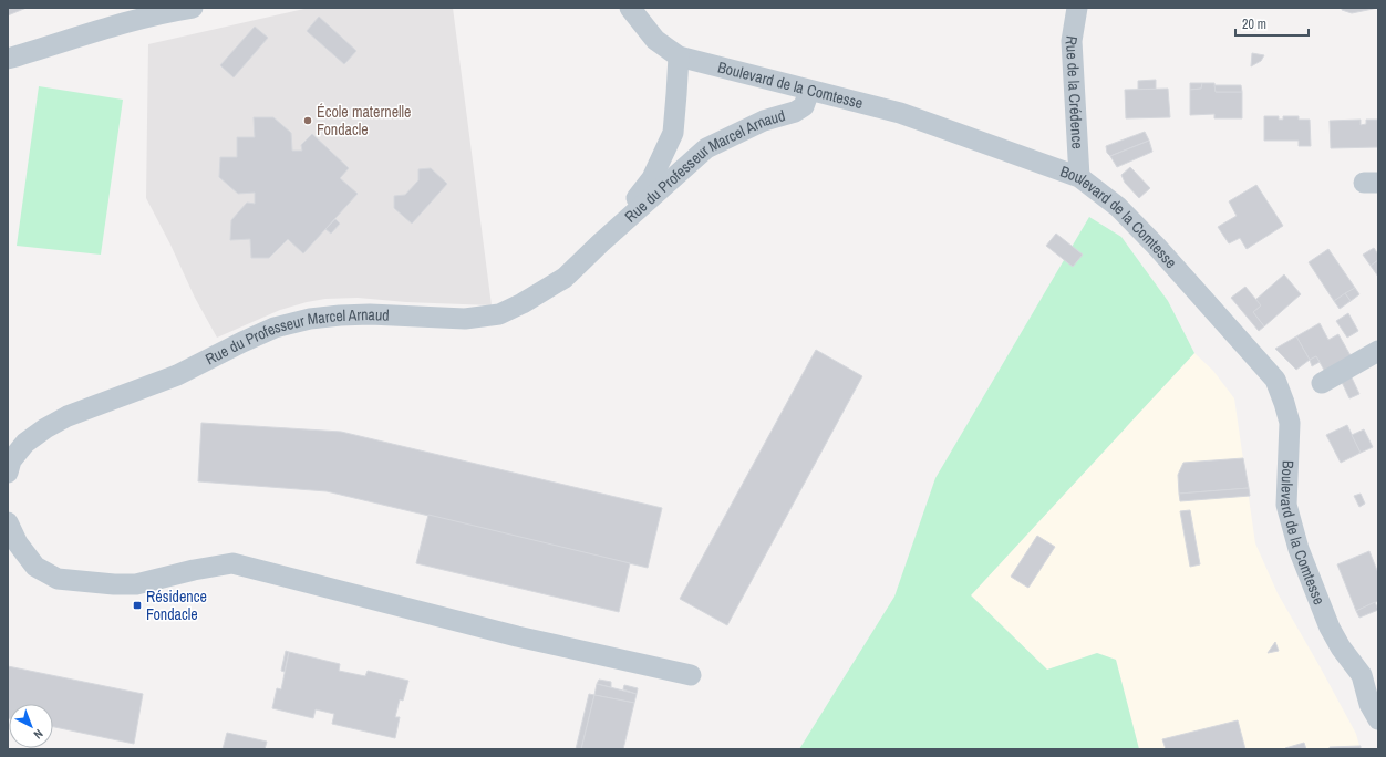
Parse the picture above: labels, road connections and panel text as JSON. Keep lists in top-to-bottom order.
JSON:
{
  "streets": {
    "street": ["Boulevard de la Comtesse", "Rue de la Crédence", "Rue du Professeur Marcel Arnaud"]
  },
  "crossings": [
    ["Boulevard de la Comtesse", "Rue de la Crédence"],
    ["Boulevard de la Comtesse", "Rue du Professeur Marcel Arnaud"]
  ],
  "places": {
    "other": ["École maternelle Fondacle"],
    "transit": ["Résidence Fondacle"]
  },
  "scale_bar": "20 m",
  "north": "bottom right"
}
